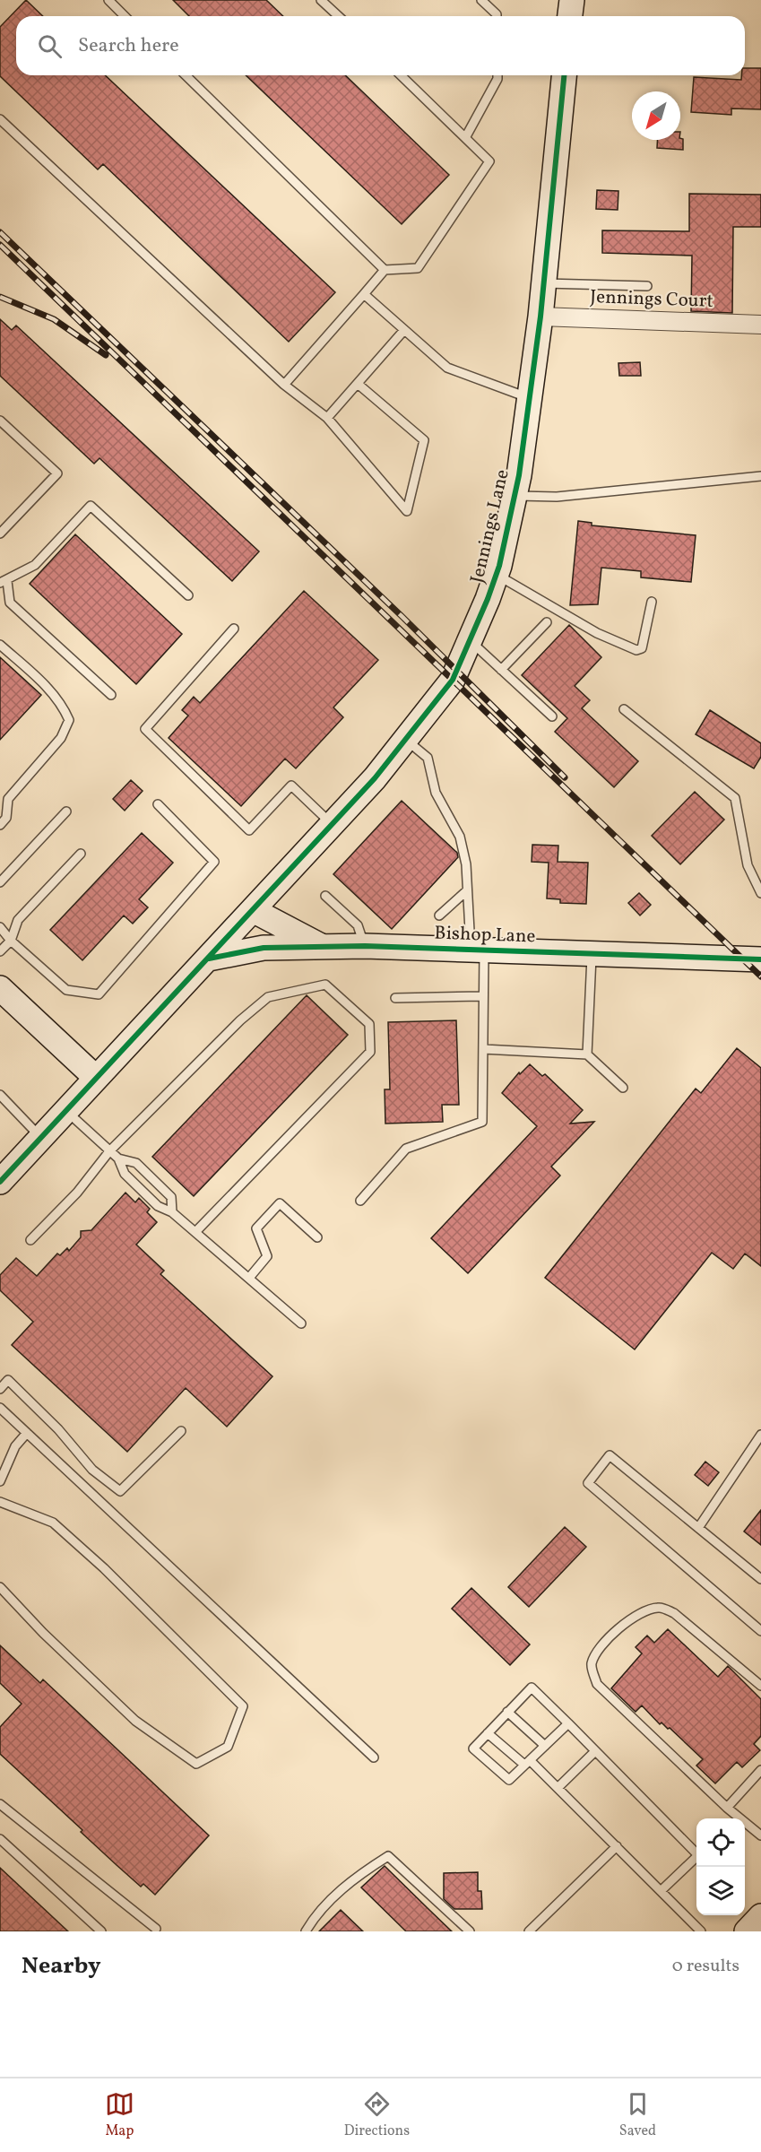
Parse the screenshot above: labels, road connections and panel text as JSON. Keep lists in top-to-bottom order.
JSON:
{
  "streets": {
    "street": ["Jennings Court", "Jennings Lane", "Bishop Lane"]
  },
  "crossings": [
    ["Jennings Court", "Jennings Lane"],
    ["Jennings Lane", "Bishop Lane"]
  ],
  "north": "bottom left",
  "page": {
    "search": "Search here",
    "heading": ["Nearby", "0 results"],
    "nav": ["Map", "Directions", "Saved"]
  }
}
